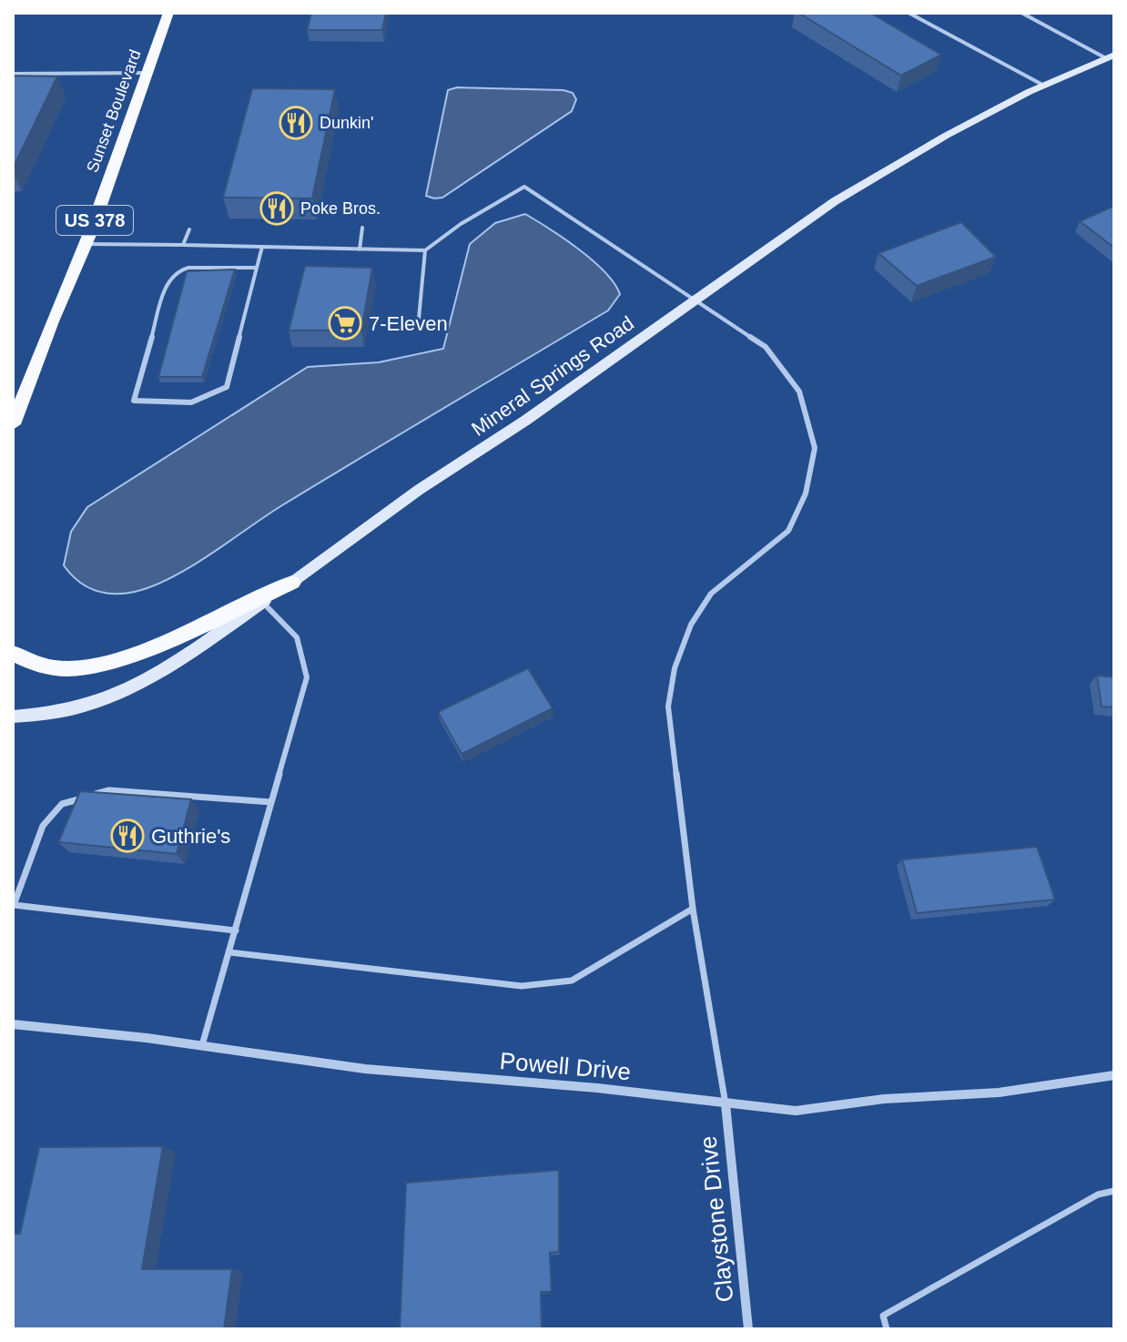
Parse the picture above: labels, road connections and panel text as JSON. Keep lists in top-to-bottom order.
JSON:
{
  "streets": {
    "main road": ["Sunset Boulevard", "US 378"],
    "street": ["Mineral Springs Road", "Powell Drive", "Claystone Drive"]
  },
  "crossings": [
    ["Powell Drive", "Claystone Drive"]
  ],
  "places": {
    "restaurant": ["Dunkin'", "Poke Bros.", "Guthrie's"],
    "supermarket": ["7-Eleven"]
  }
}
